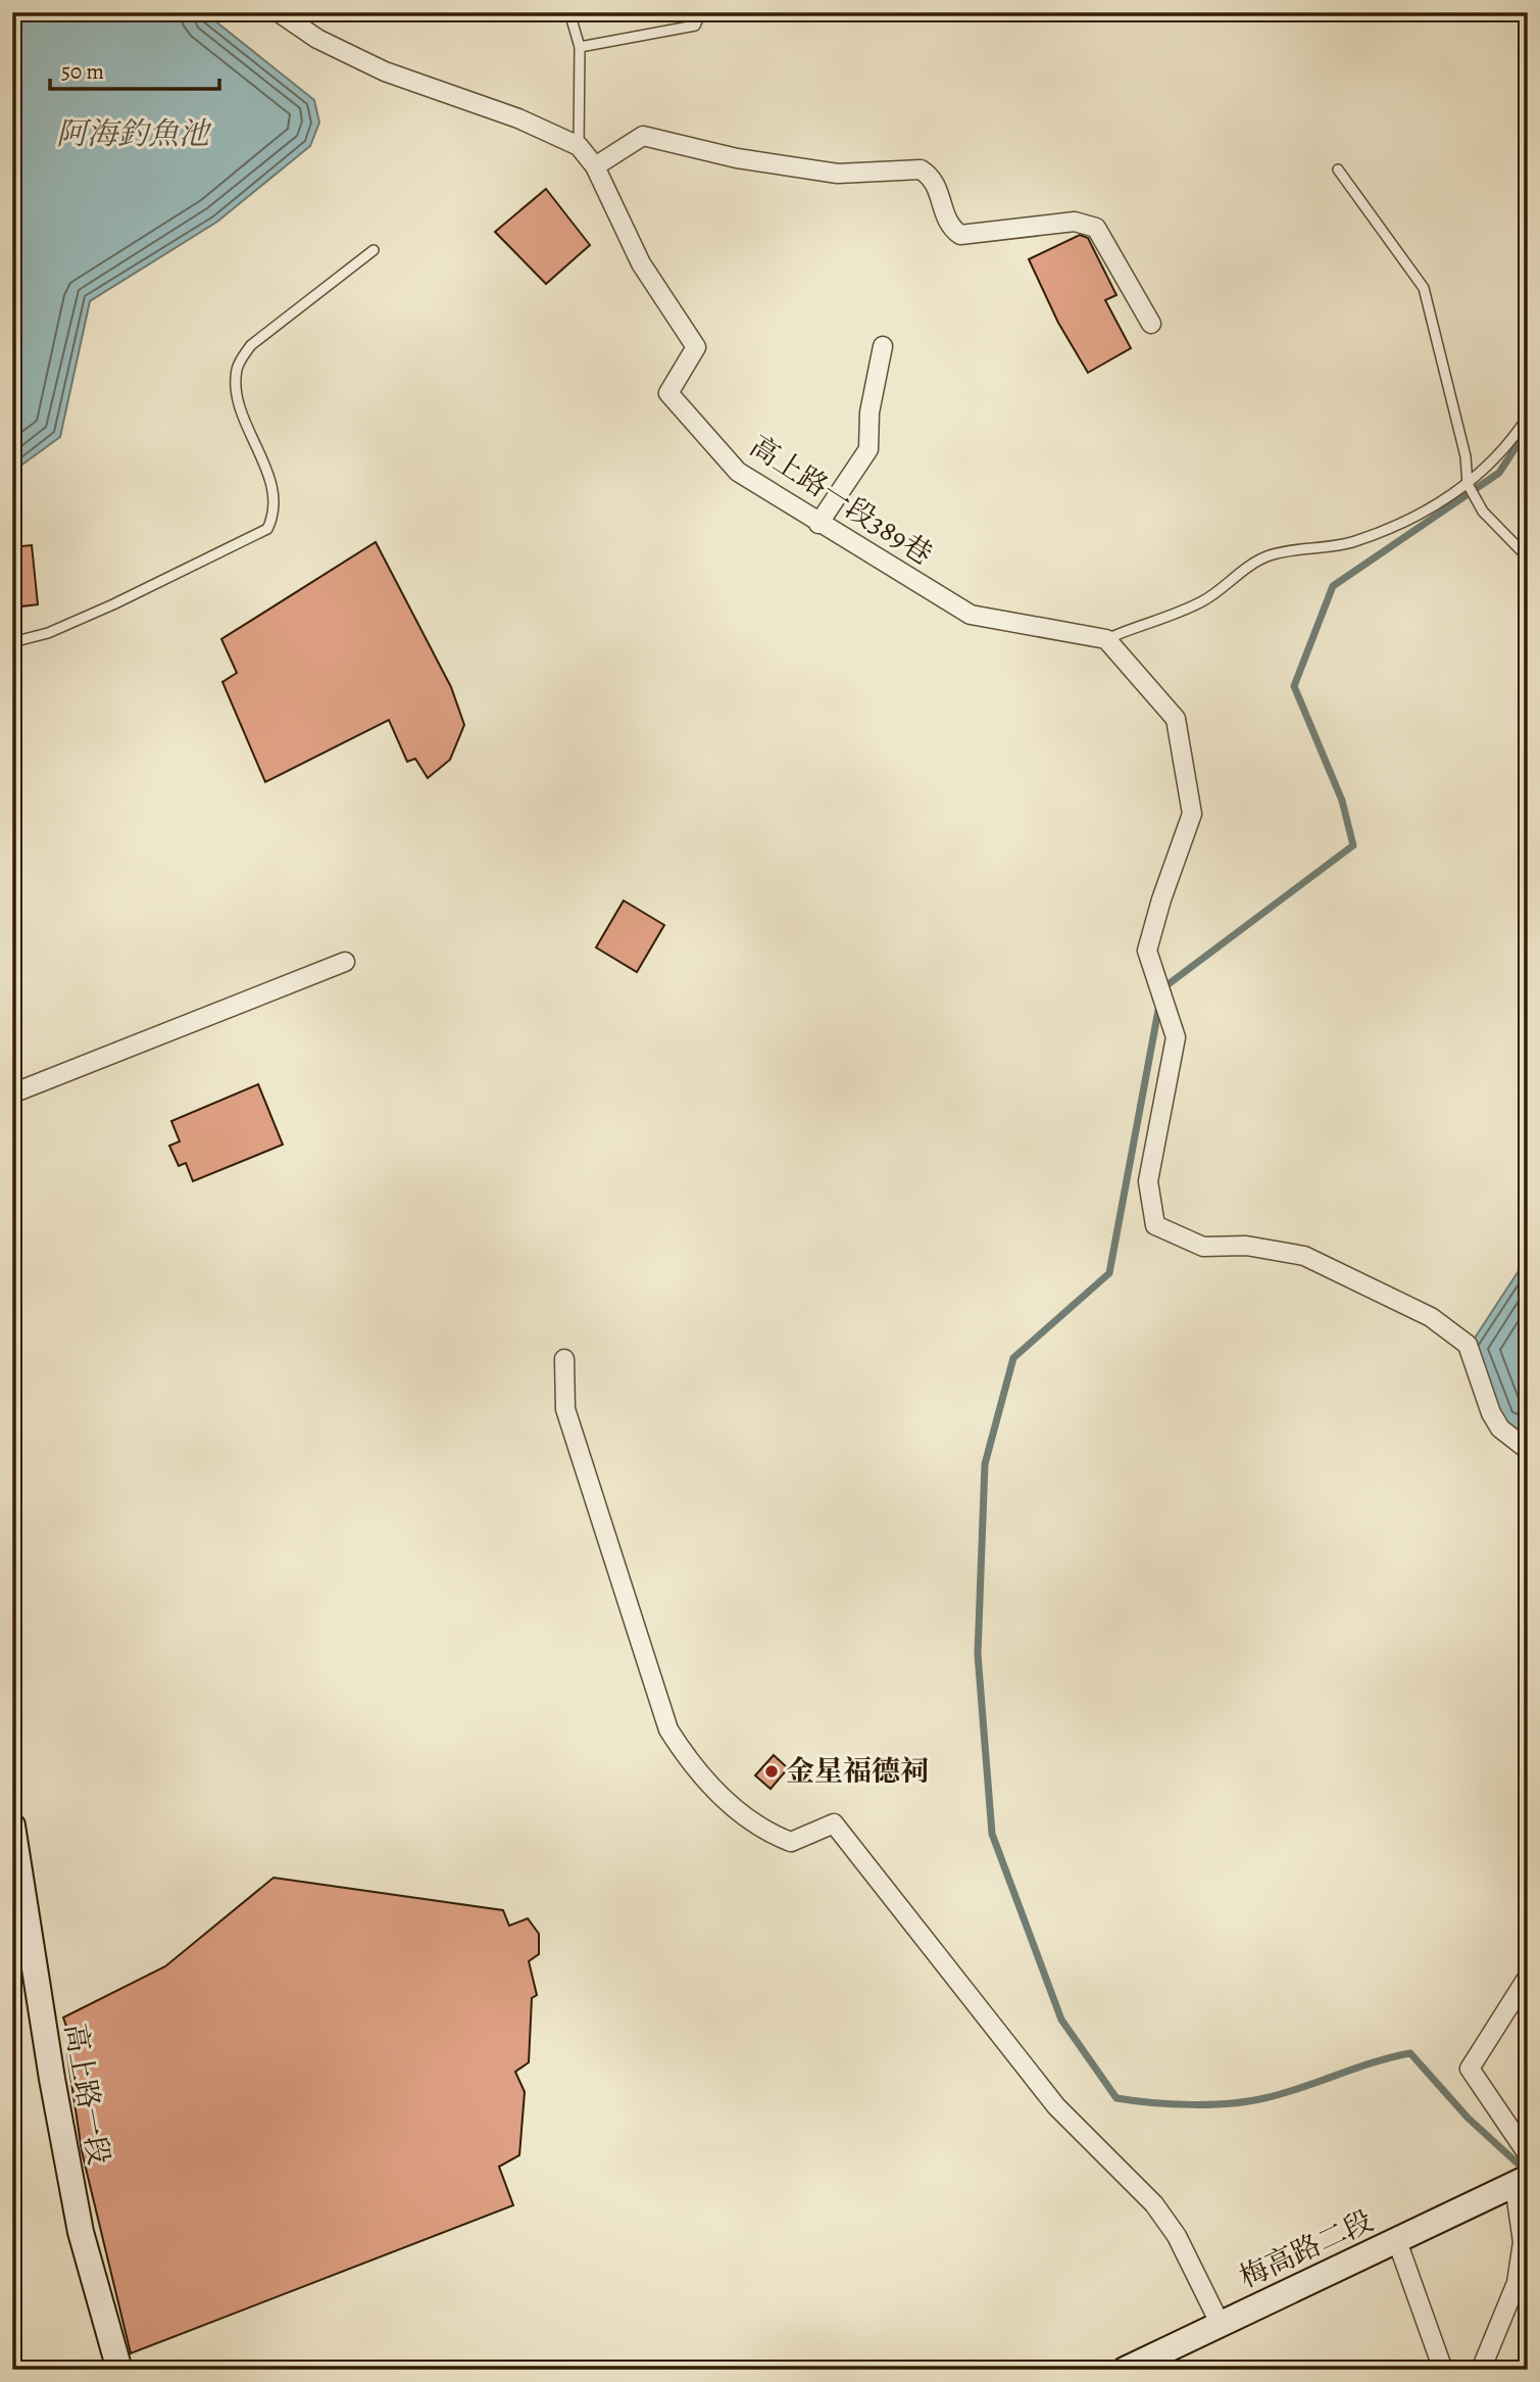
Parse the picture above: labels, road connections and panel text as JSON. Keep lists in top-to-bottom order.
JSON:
{
  "streets": {
    "street": ["高上路一段389巷", "高上路一段", "梅高路二段"]
  },
  "water": ["阿海釣魚池"],
  "places": ["金星福德祠"],
  "scale_bar": "50 m"
}
